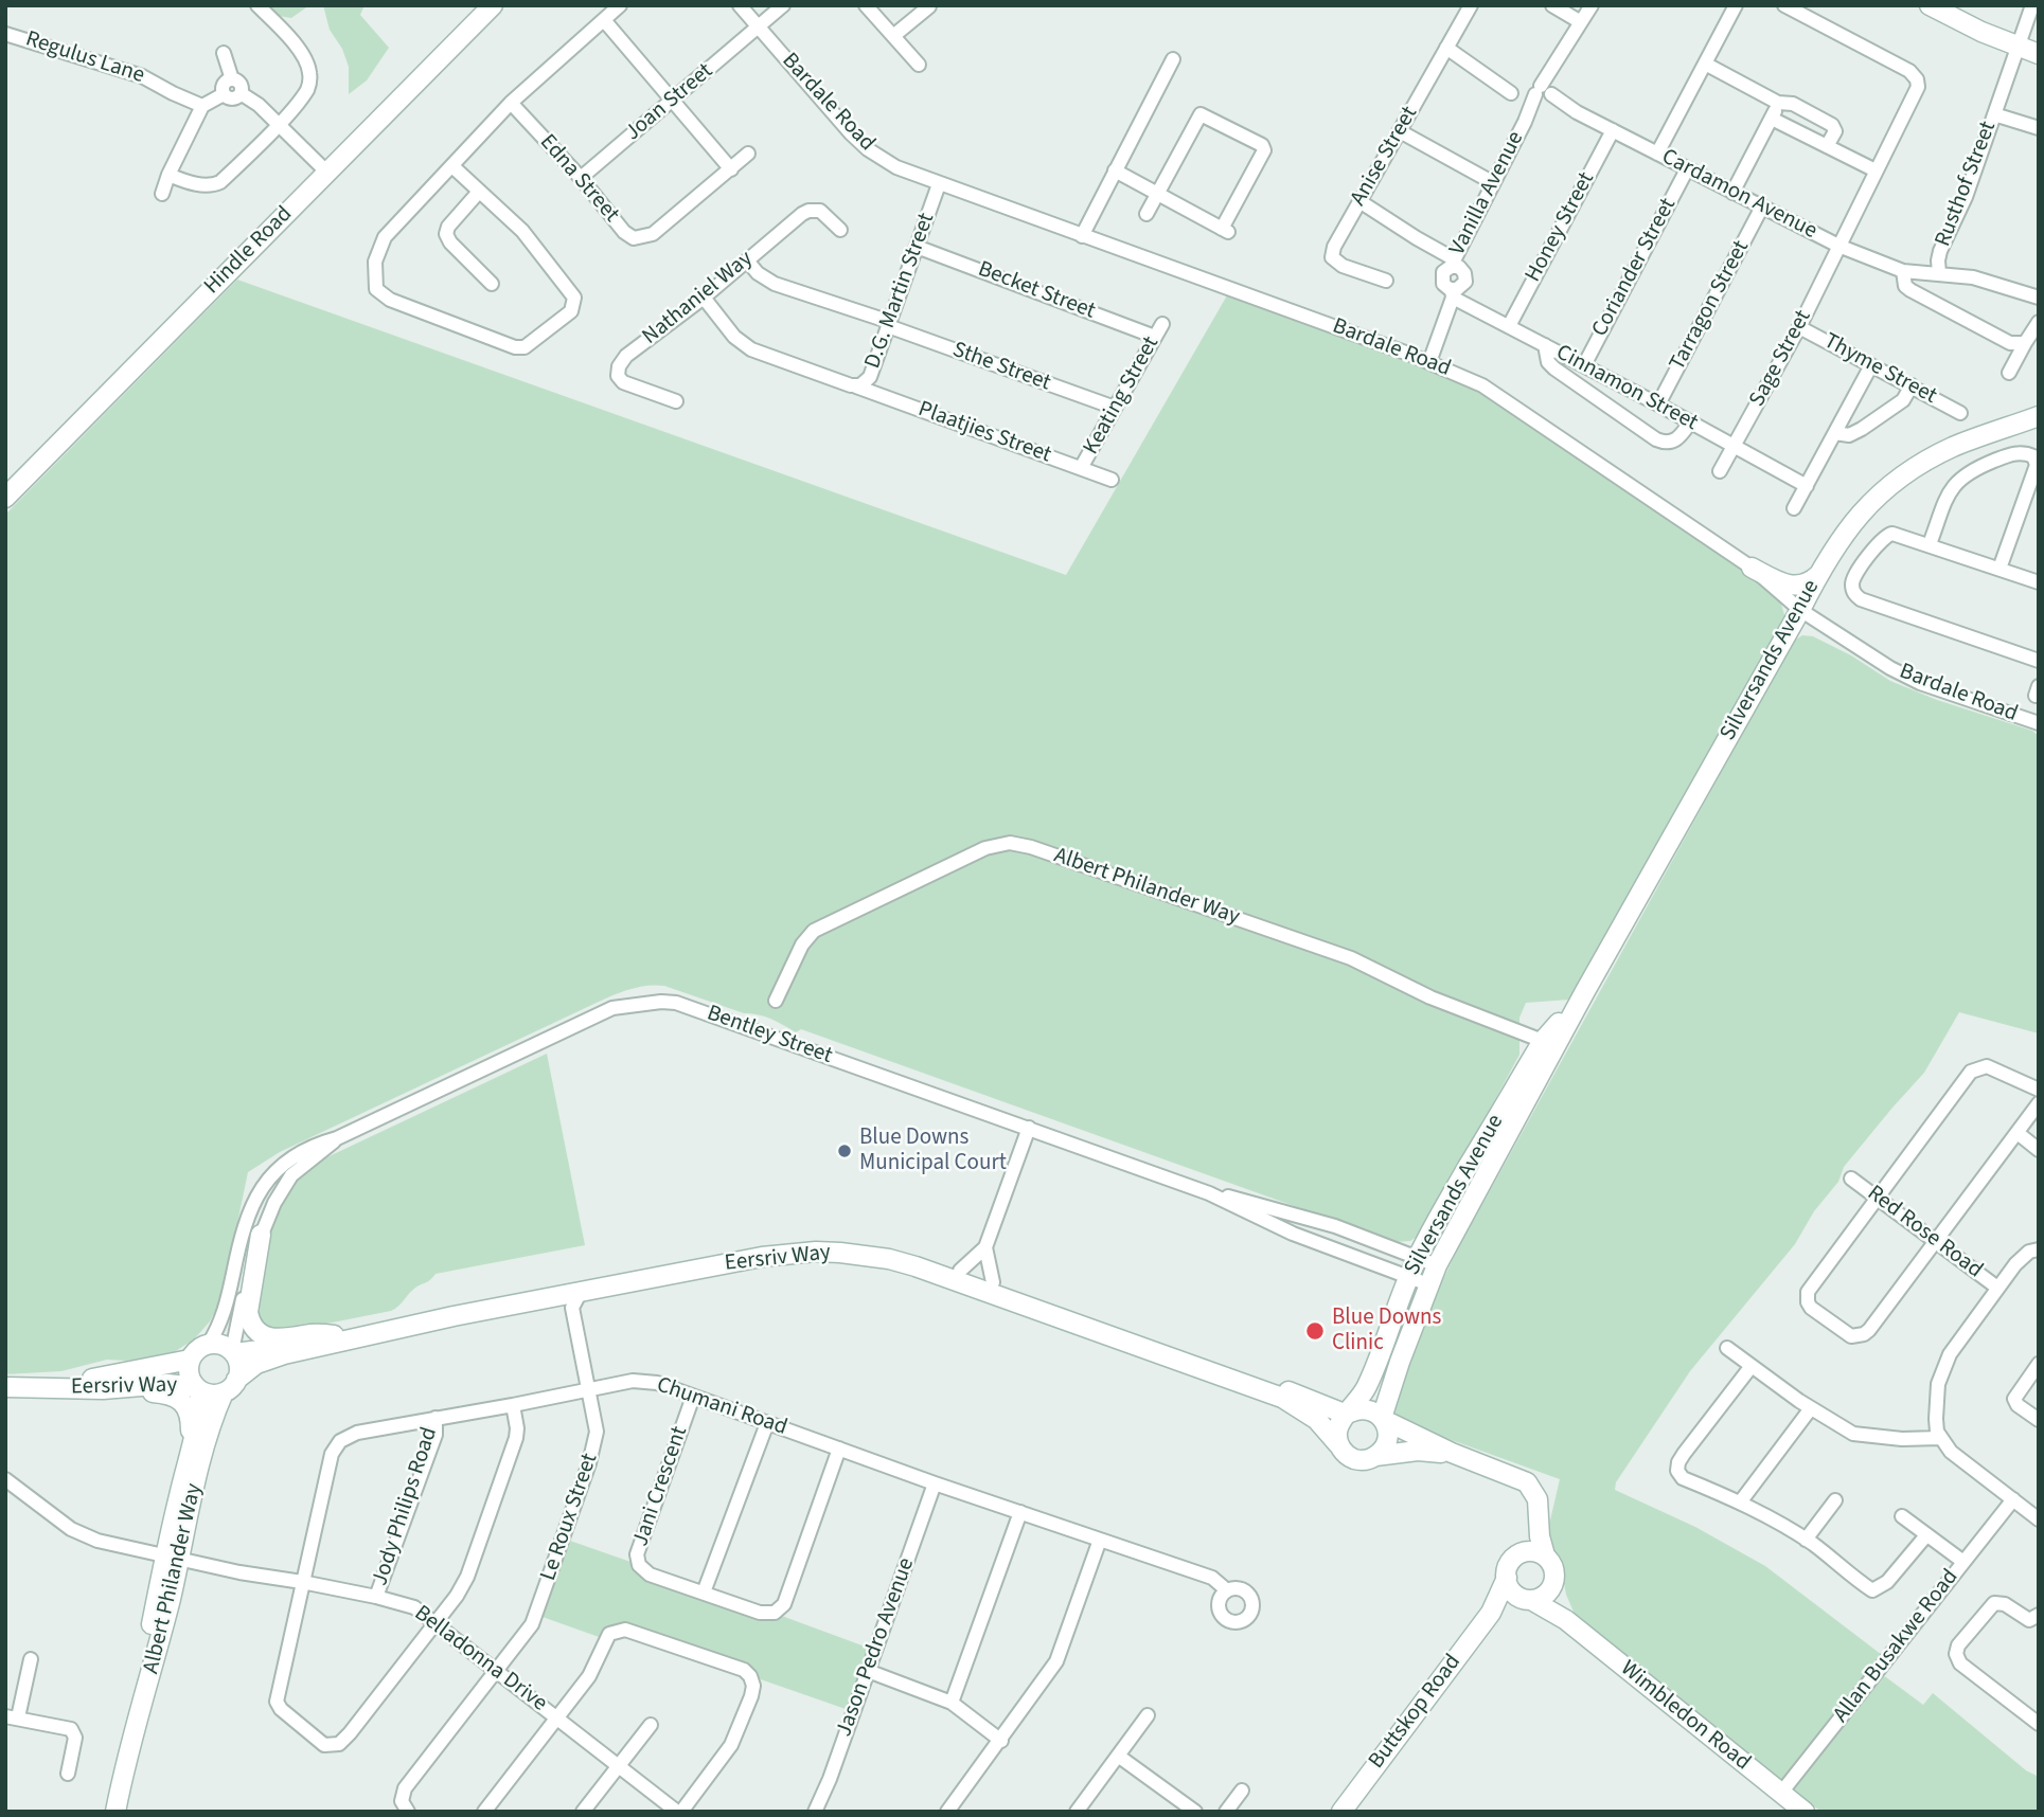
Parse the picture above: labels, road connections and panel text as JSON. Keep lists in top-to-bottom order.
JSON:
{
  "streets": {
    "main road": [
      "Hindle Road",
      "Silversands Avenue",
      "Albert Philander Way",
      "Eersriv Way",
      "Buttskop Road",
      "Wimbledon Road"
    ],
    "street": [
      "Regulus Lane",
      "Joan Street",
      "Bardale Road",
      "Anise Street",
      "Edna Street",
      "Rusthof Street",
      "Vanilla Avenue",
      "Cardamon Avenue",
      "Honey Street",
      "Coriander Street",
      "D.G. Martin Street",
      "Becket Street",
      "Nathaniel Way",
      "Tarragon Street",
      "Sage Street",
      "Sthe Street",
      "Thyme Street",
      "Cinnamon Street",
      "Keating Street",
      "Plaatjies Street",
      "Bentley Street",
      "Red Rose Road",
      "Chumani Road",
      "Jani Crescent",
      "Jody Philips Road",
      "Le Roux Street",
      "Allan Busakwe Road",
      "Jason Pedro Avenue",
      "Belladonna Drive"
    ]
  },
  "crossings": [
    ["Joan Street", "Bardale Road"],
    ["Joan Street", "Edna Street"],
    ["Bardale Road", "D.G. Martin Street"],
    ["Bardale Road", "Silversands Avenue"],
    ["Rusthof Street", "Cardamon Avenue"],
    ["Vanilla Avenue", "Cardamon Avenue"],
    ["Cardamon Avenue", "Honey Street"],
    ["Cardamon Avenue", "Coriander Street"],
    ["Cardamon Avenue", "Tarragon Street"],
    ["Cardamon Avenue", "Sage Street"],
    ["Honey Street", "Cinnamon Street"],
    ["Coriander Street", "Cinnamon Street"],
    ["D.G. Martin Street", "Becket Street"],
    ["D.G. Martin Street", "Sthe Street"],
    ["D.G. Martin Street", "Plaatjies Street"],
    ["Becket Street", "Keating Street"],
    ["Nathaniel Way", "Sthe Street"],
    ["Nathaniel Way", "Plaatjies Street"],
    ["Tarragon Street", "Cinnamon Street"],
    ["Sage Street", "Thyme Street"],
    ["Sage Street", "Cinnamon Street"],
    ["Sthe Street", "Keating Street"],
    ["Keating Street", "Plaatjies Street"],
    ["Silversands Avenue", "Albert Philander Way"],
    ["Silversands Avenue", "Bentley Street"],
    ["Silversands Avenue", "Eersriv Way"],
    ["Albert Philander Way", "Bentley Street"],
    ["Albert Philander Way", "Eersriv Way"],
    ["Albert Philander Way", "Belladonna Drive"],
    ["Bentley Street", "Eersriv Way"],
    ["Eersriv Way", "Le Roux Street"],
    ["Chumani Road", "Jani Crescent"],
    ["Chumani Road", "Jody Philips Road"],
    ["Chumani Road", "Le Roux Street"],
    ["Chumani Road", "Jason Pedro Avenue"],
    ["Chumani Road", "Belladonna Drive"],
    ["Jody Philips Road", "Belladonna Drive"],
    ["Le Roux Street", "Belladonna Drive"],
    ["Allan Busakwe Road", "Wimbledon Road"],
    ["Buttskop Road", "Wimbledon Road"]
  ],
  "places": ["Blue Downs Municipal Court", "Blue Downs Clinic"]
}
